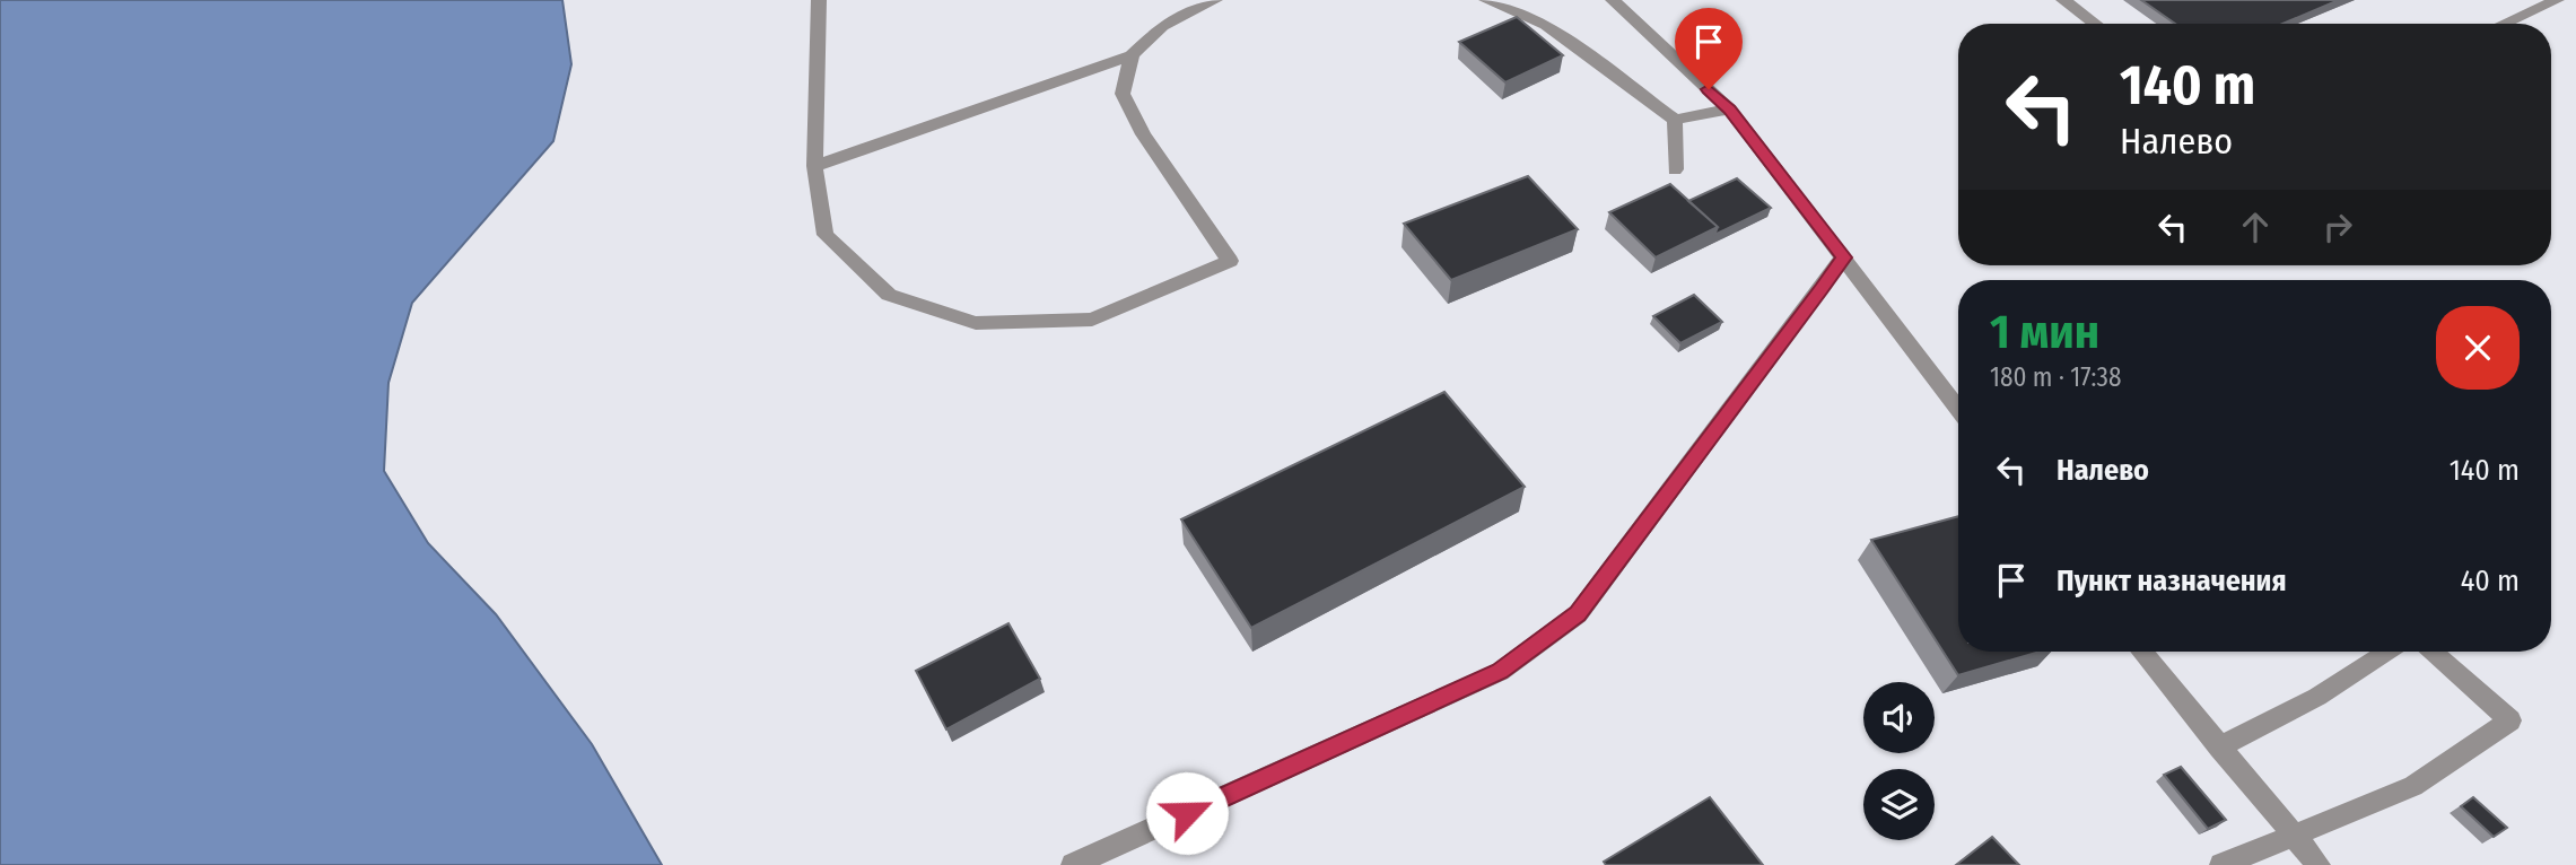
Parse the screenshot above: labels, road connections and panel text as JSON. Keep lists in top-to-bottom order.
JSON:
{
  "page": {
    "turn": ["140 m", "Налево"],
    "heading": ["1 мин", "180 m · 17:38"],
    "list": [
      {
        "name": "Налево",
        "value": "140 m"
      },
      {
        "name": "Пункт назначения",
        "value": "40 m"
      }
    ]
  }
}
